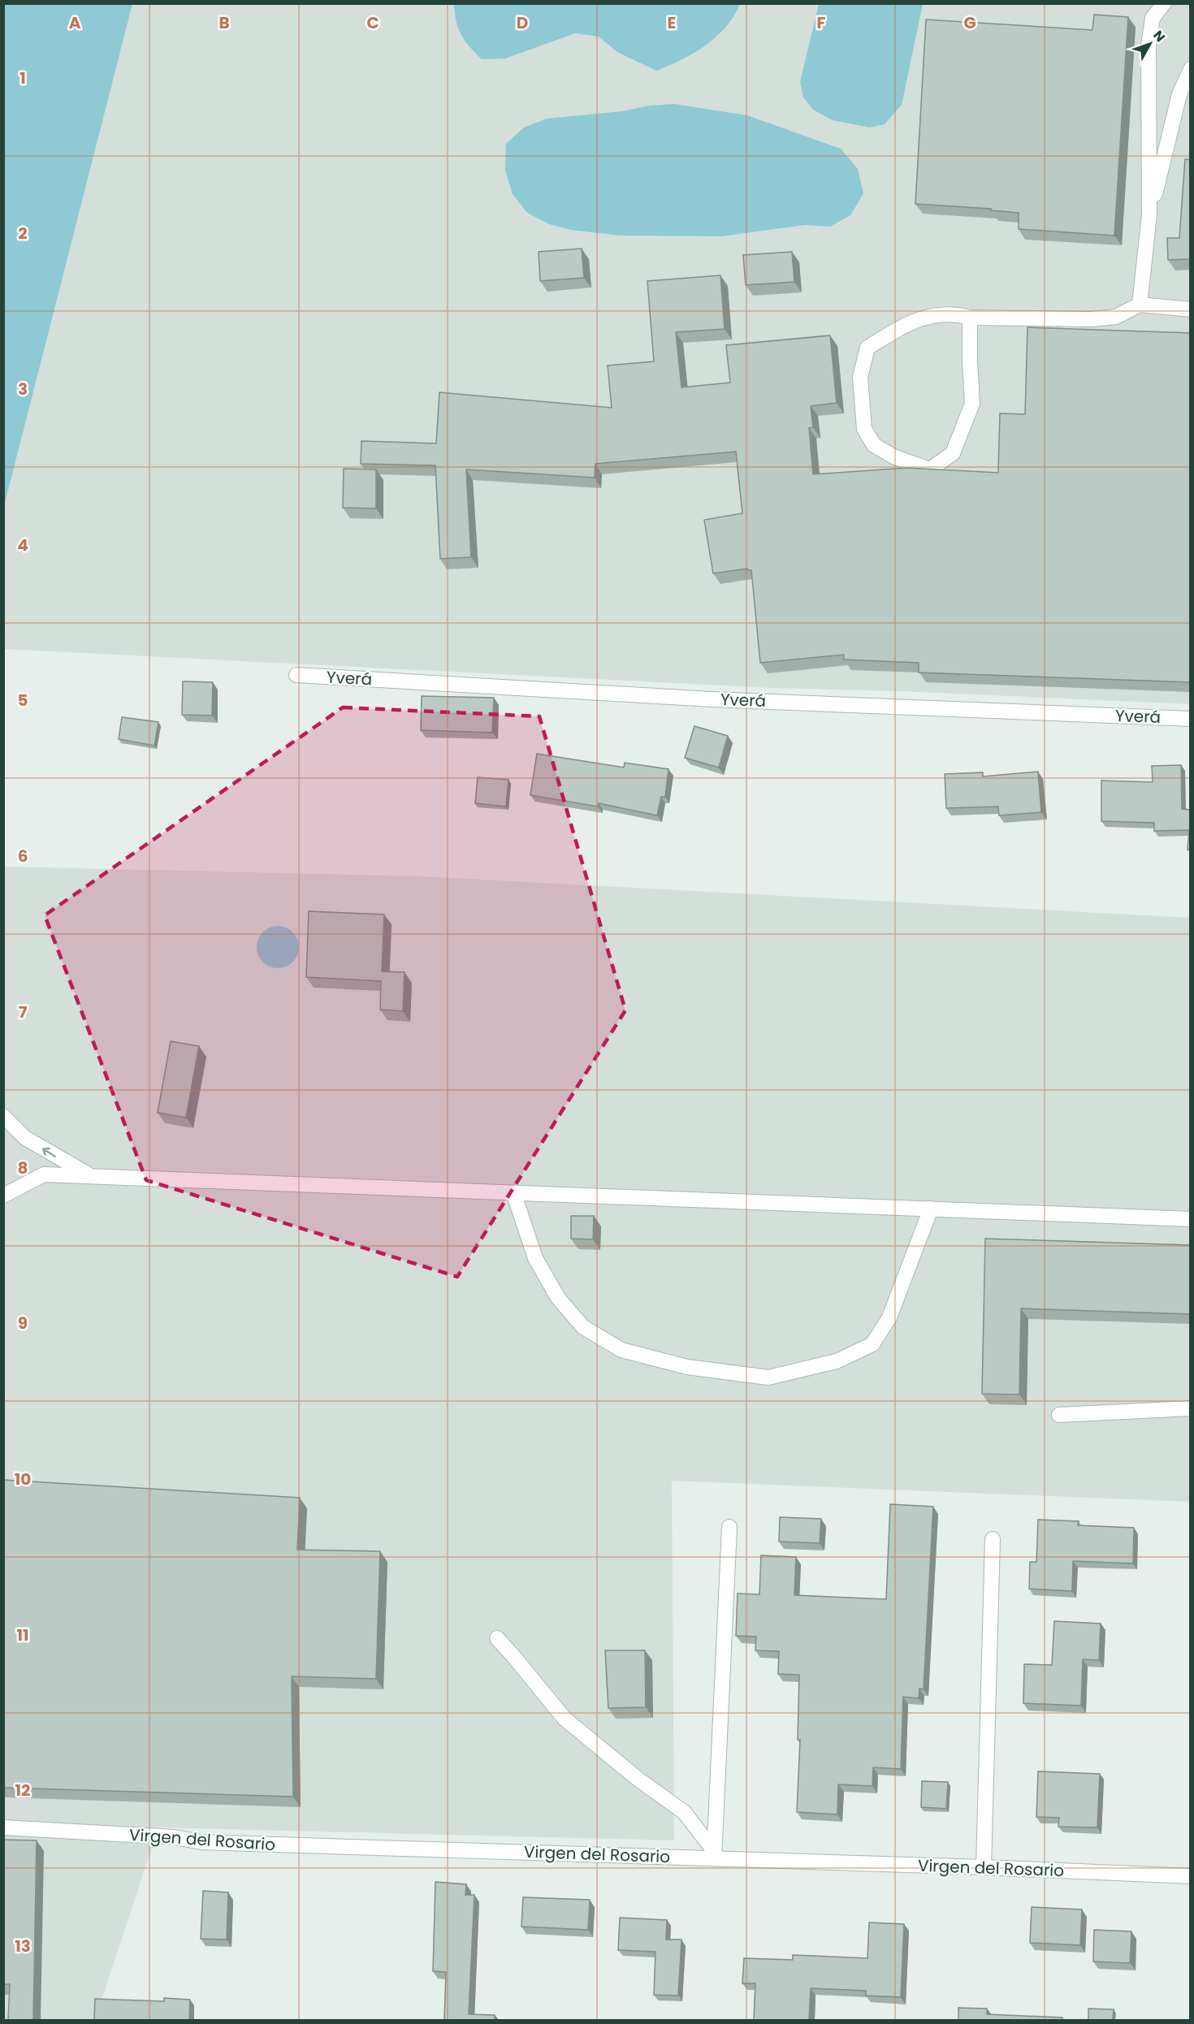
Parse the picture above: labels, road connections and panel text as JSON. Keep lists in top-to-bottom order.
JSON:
{
  "streets": {
    "street": ["Yverá", "Virgen del Rosario"]
  },
  "north": "top right",
  "grid": {
    "columns": [
      "A",
      "B",
      "C",
      "D",
      "E",
      "F",
      "G"
    ],
    "rows": [
      "1",
      "2",
      "3",
      "4",
      "5",
      "6",
      "7",
      "8",
      "9",
      "10",
      "11",
      "12",
      "13"
    ]
  }
}
